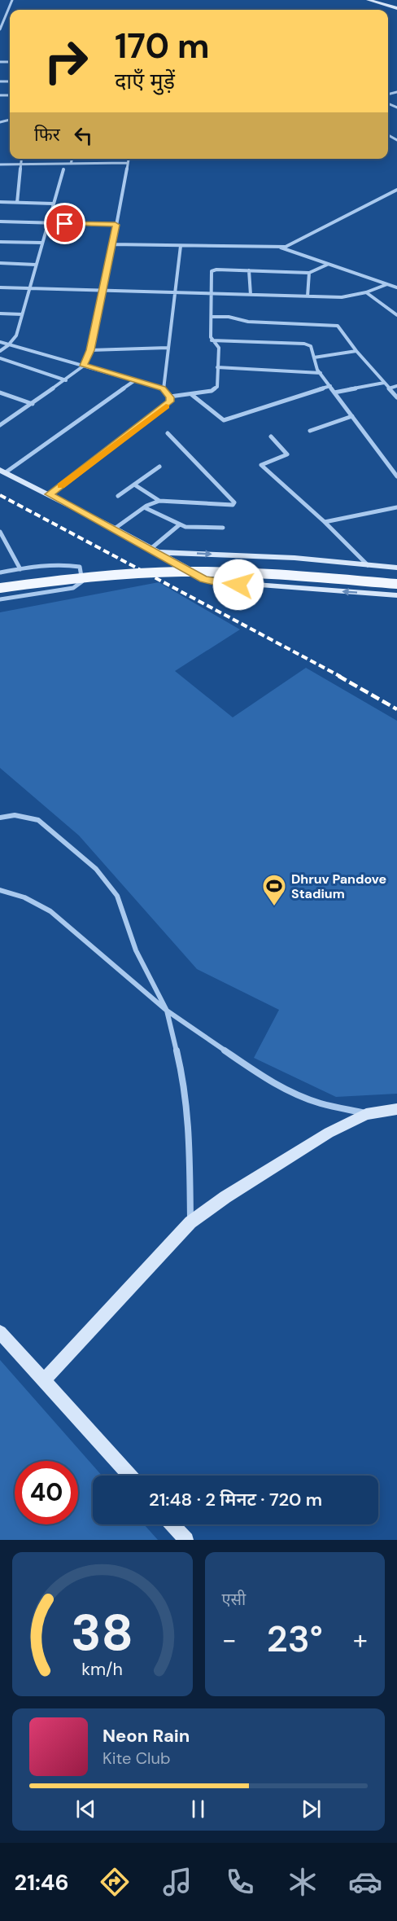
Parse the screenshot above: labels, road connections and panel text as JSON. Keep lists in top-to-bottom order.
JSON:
{
  "places": {
    "sports": ["Dhruv Pandove Stadium"]
  },
  "page": {
    "turn": ["170 m", "दाएँ मुड़ें"],
    "then": "फिर",
    "limit": "40",
    "trip": "21:48 · 2 मिनट · 720 m",
    "tile": "एसी",
    "heat": ["−", "23°", "+"],
    "song": ["Neon Rain", "Kite Club"],
    "tabs": "21:46",
    "gauge": ["38", "km/h"]
  }
}
